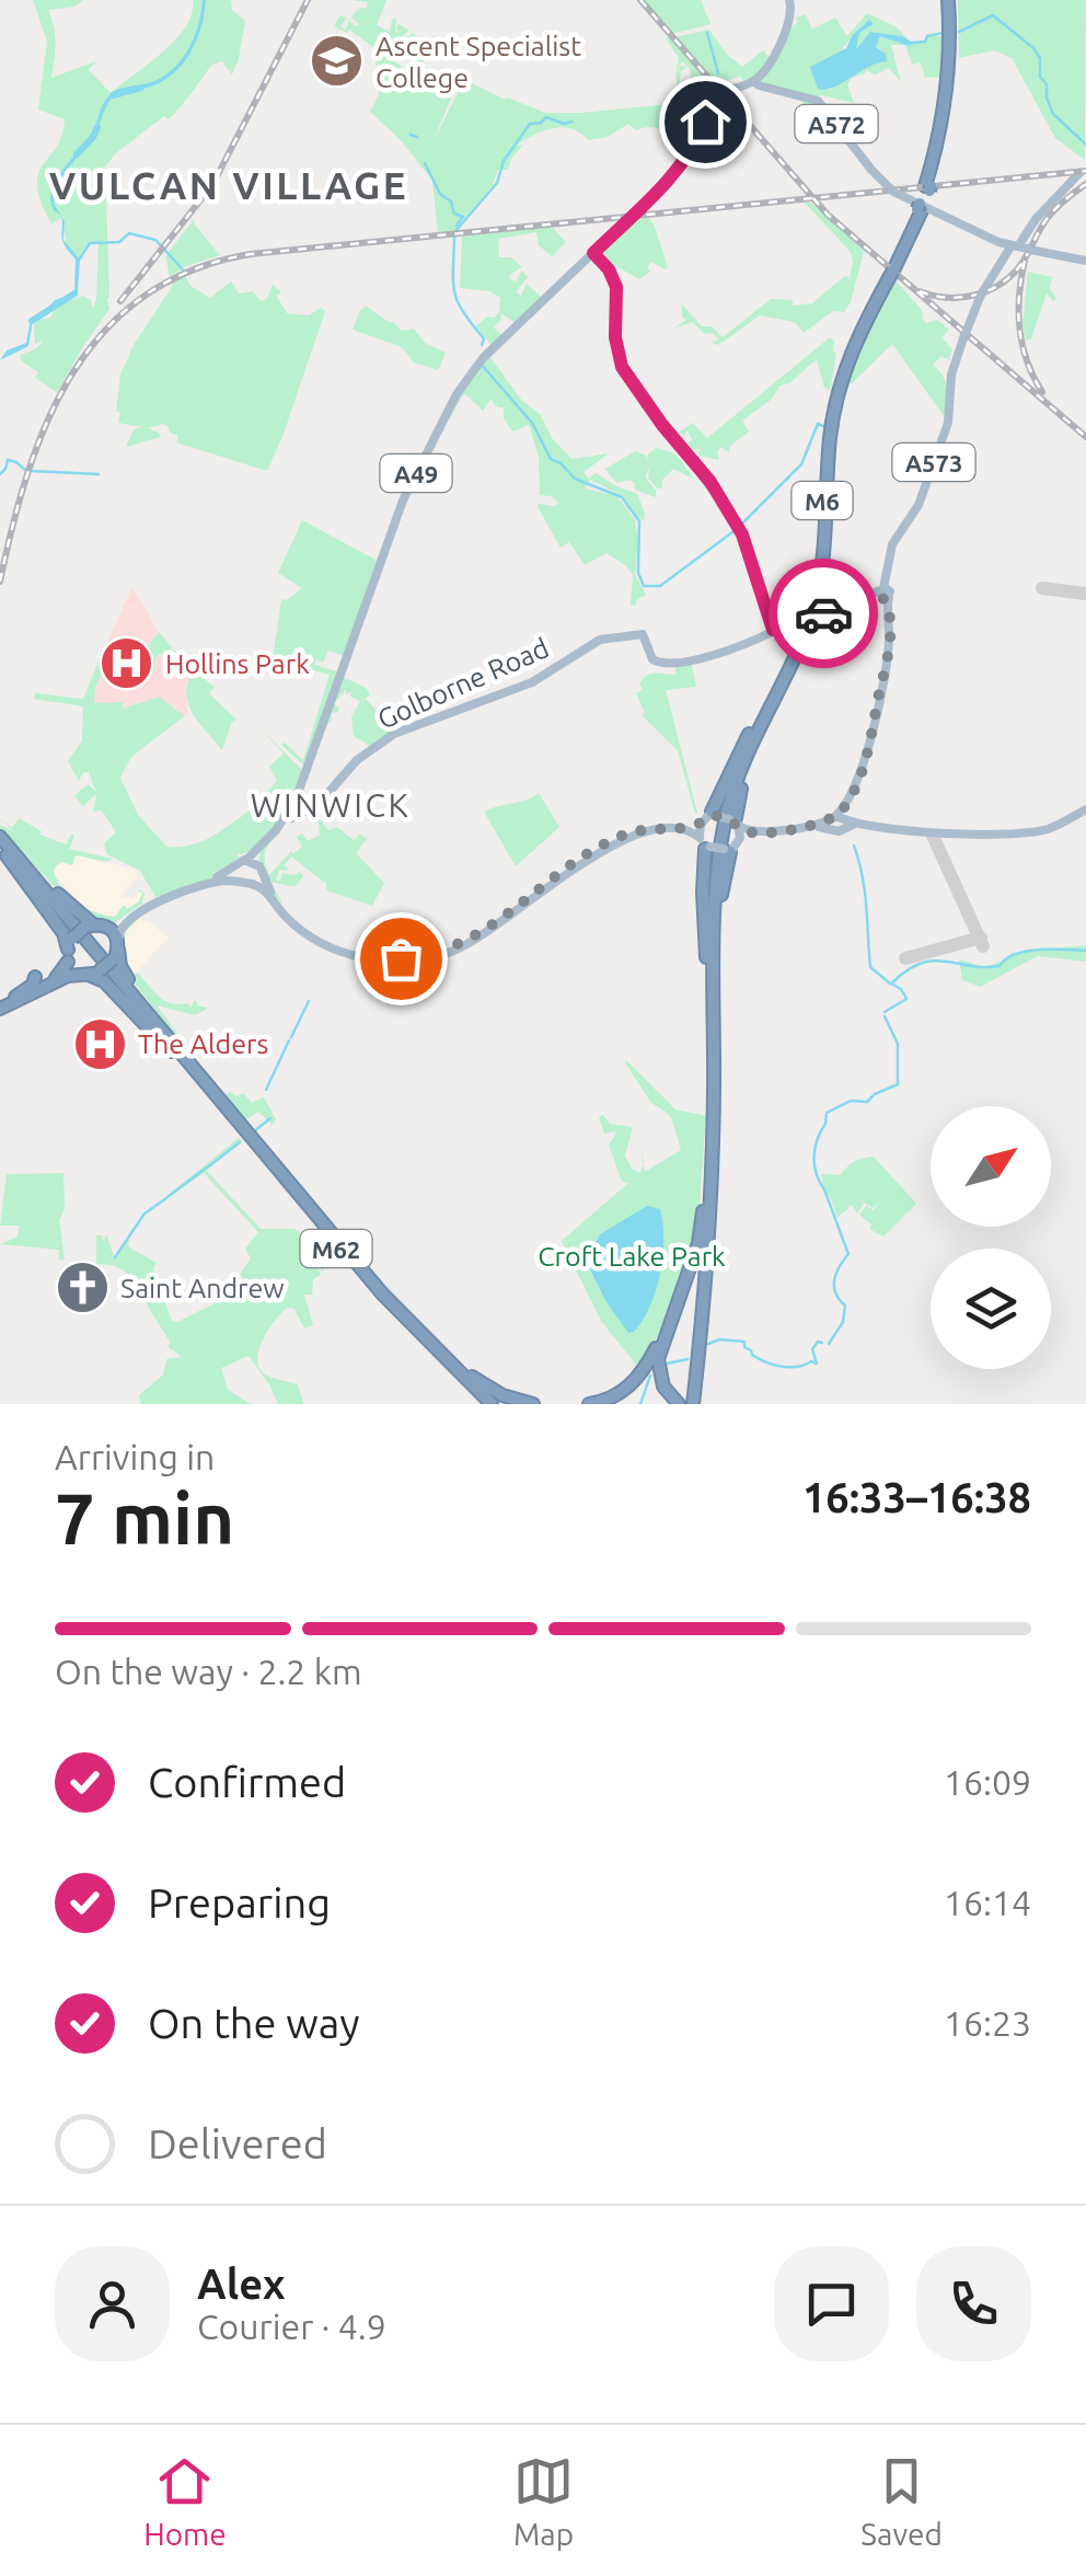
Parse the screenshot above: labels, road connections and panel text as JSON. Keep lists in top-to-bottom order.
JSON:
{
  "streets": {
    "highway": ["A49", "M6", "M62"],
    "main road": ["A572", "A573", "Golborne Road"]
  },
  "crossings": [
    ["A572", "A573"],
    ["A572", "A49"],
    ["A49", "Golborne Road"]
  ],
  "districts": ["VULCAN VILLAGE", "WINWICK"],
  "parks": ["Croft Lake Park"],
  "places": {
    "school or university": ["Ascent Specialist College"],
    "hospital": ["Hollins Park", "The Alders"],
    "church": ["Saint Andrew"]
  },
  "north": "top right",
  "page": {
    "heading": ["7 min", "Arriving in", "16:33–16:38"],
    "panel": ["Alex", "Courier · 4.9"],
    "bar": "On the way · 2.2 km",
    "list": [
      ["Confirmed", "16:09"],
      ["Preparing", "16:14"],
      ["On the way", "16:23"],
      "Delivered"
    ],
    "tabs": ["Home", "Map", "Saved"]
  }
}
